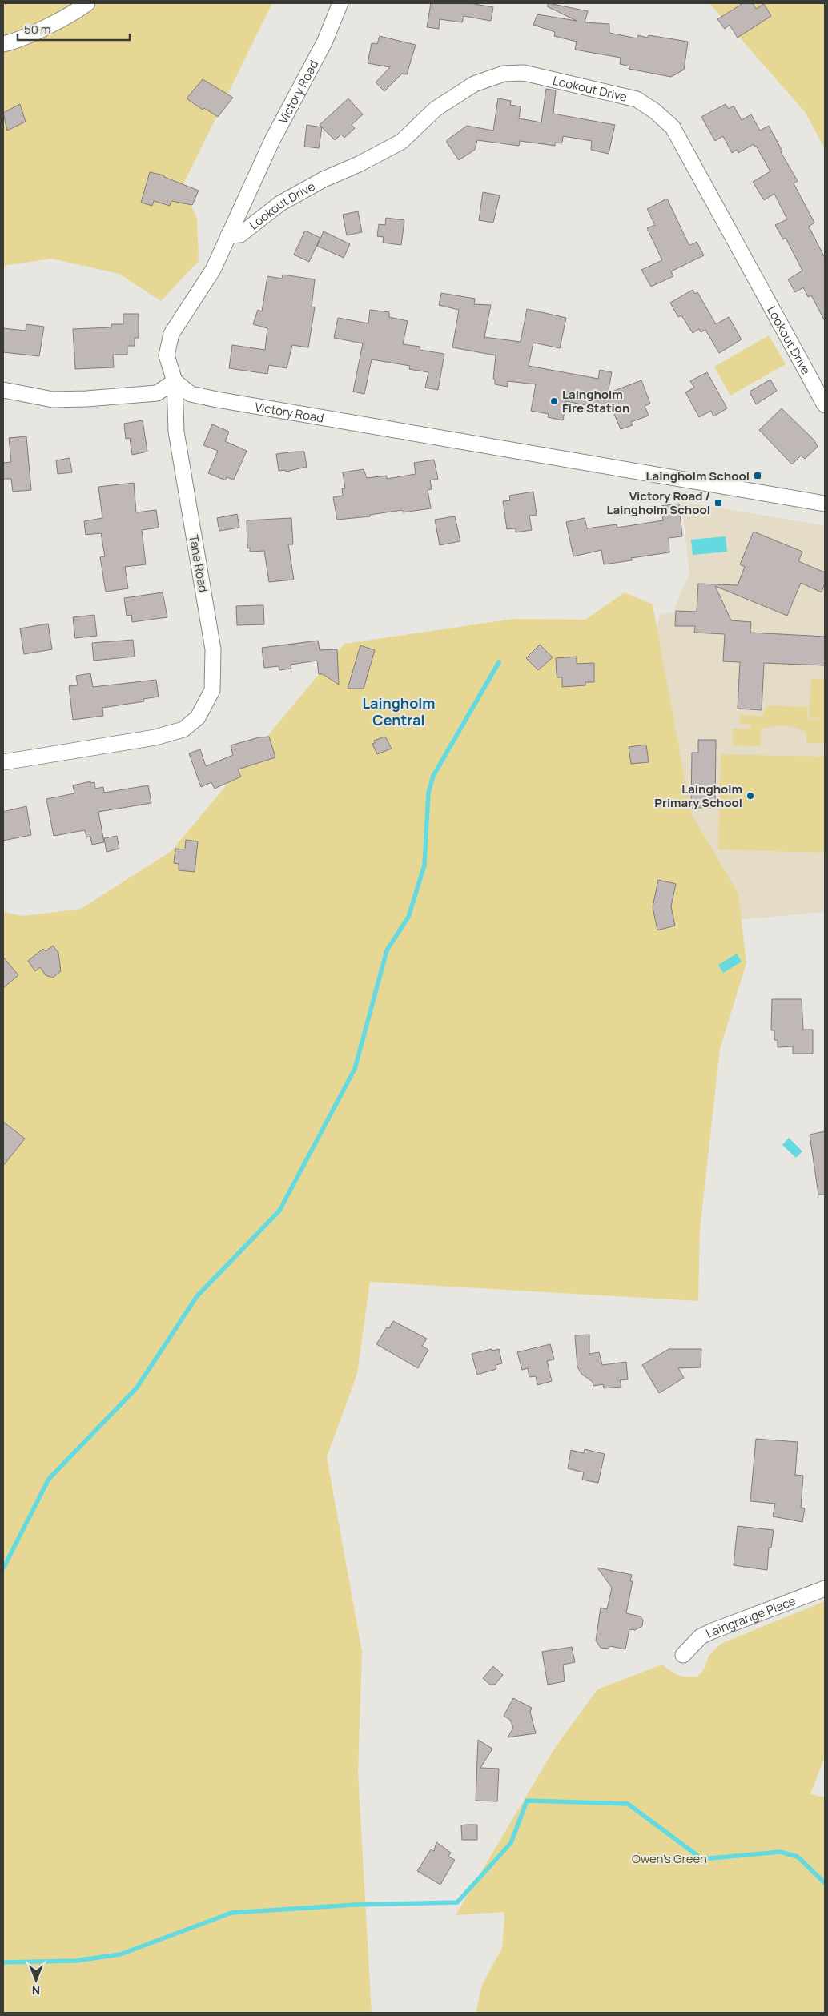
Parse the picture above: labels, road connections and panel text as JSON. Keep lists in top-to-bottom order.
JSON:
{
  "streets": {
    "street": [
      "Lookout Drive",
      "Victory Road",
      "Tane Road",
      "Laingrange Place"
    ]
  },
  "crossings": [
    ["Lookout Drive", "Victory Road"],
    ["Victory Road", "Tane Road"]
  ],
  "districts": ["Laingholm Central"],
  "parks": ["Owen's Green"],
  "places": {
    "other": ["Laingholm Fire Station", "Laingholm Primary School"],
    "transit": ["Laingholm School", "Victory Road / Laingholm School"]
  },
  "scale_bar": "50 m",
  "north": "bottom"
}
